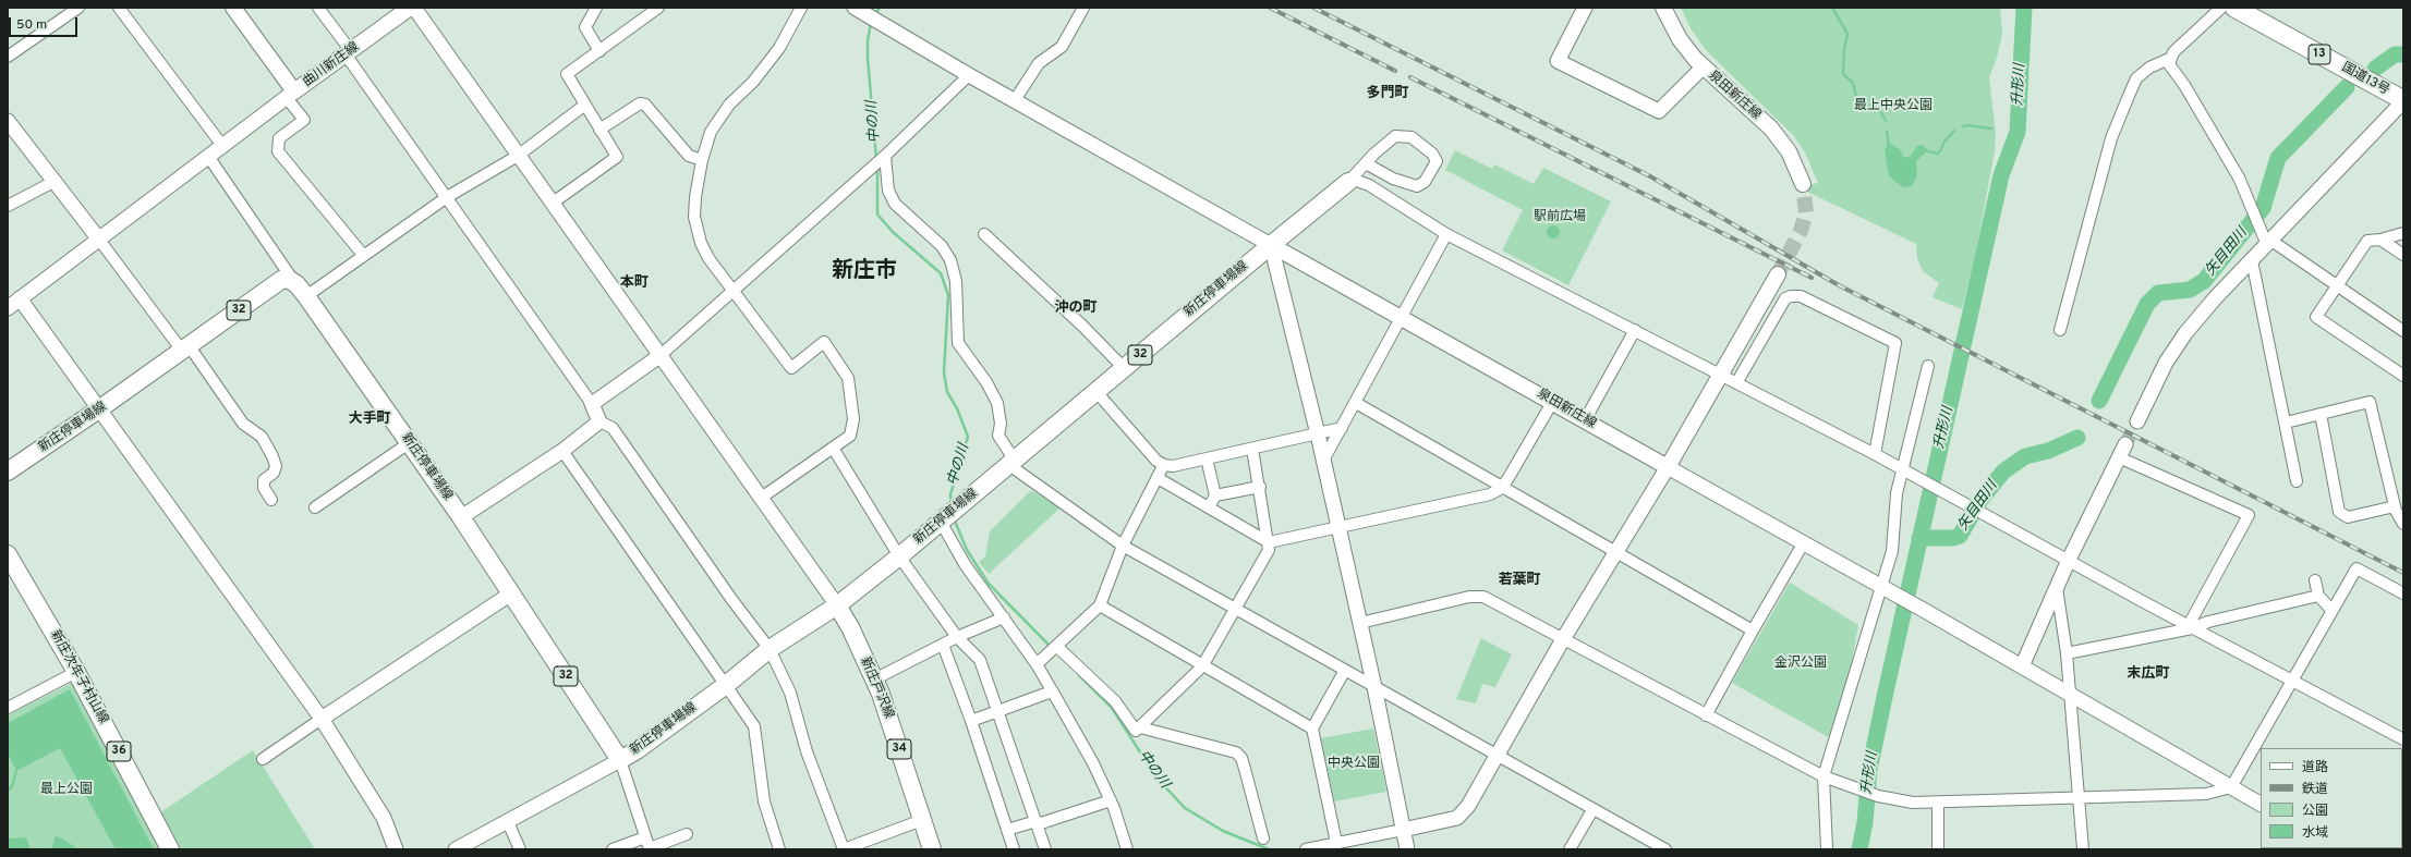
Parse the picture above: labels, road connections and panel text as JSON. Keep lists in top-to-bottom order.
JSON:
{
  "streets": {
    "highway": ["13", "国道13号"],
    "main road": [
      "曲川新庄線",
      "泉田新庄線",
      "新庄停車場線",
      "32",
      "新庄次年子村山線",
      "新庄戸沢線",
      "34",
      "36"
    ]
  },
  "crossings": [
    ["泉田新庄線", "新庄停車場線"],
    ["新庄停車場線", "新庄戸沢線"]
  ],
  "districts": [
    "多門町",
    "新庄市",
    "本町",
    "沖の町",
    "大手町",
    "若葉町",
    "末広町"
  ],
  "water": ["升形川", "中の川", "矢目田川"],
  "parks": [
    "最上中央公園",
    "駅前広場",
    "金沢公園",
    "中央公園",
    "最上公園"
  ],
  "legend": [
    "道路",
    "鉄道",
    "公園",
    "水域"
  ],
  "scale_bar": "50 m"
}
